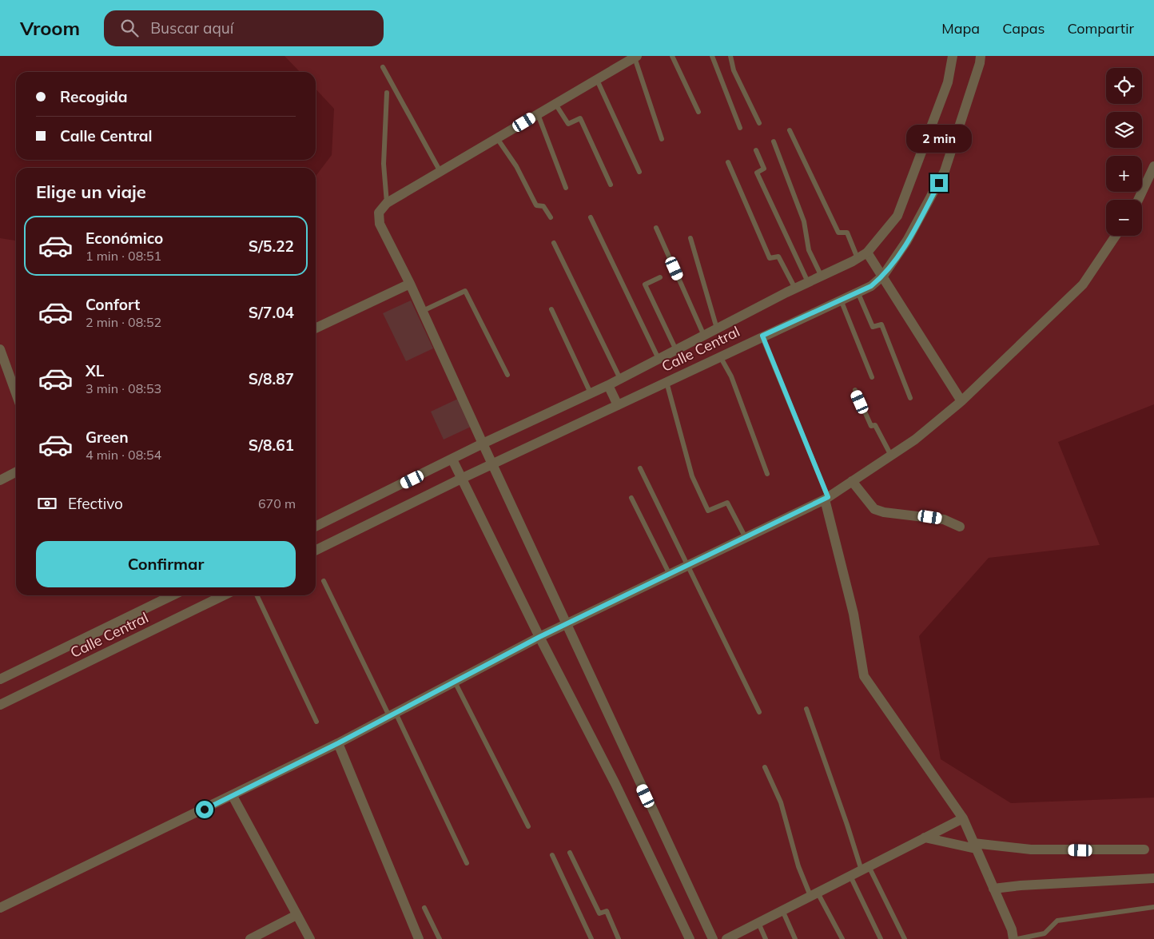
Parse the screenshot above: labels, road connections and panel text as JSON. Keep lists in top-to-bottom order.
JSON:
{
  "streets": {
    "street": ["Calle Central"]
  },
  "page": {
    "header": "Vroom",
    "search": "Buscar aquí",
    "nav": ["Mapa", "Capas", "Compartir"],
    "map_buttons": ["+", "−"],
    "banner": ["Recogida", "Calle Central"],
    "bubble": "2 min",
    "heading": "Elige un viaje",
    "list": [
      {
        "name": "Económico",
        "note": "1 min · 08:51",
        "value": "S/5.22"
      },
      {
        "name": "Confort",
        "note": "2 min · 08:52",
        "value": "S/7.04"
      },
      {
        "name": "XL",
        "note": "3 min · 08:53",
        "value": "S/8.87"
      },
      {
        "name": "Green",
        "note": "4 min · 08:54",
        "value": "S/8.61"
      }
    ],
    "pay": ["Efectivo", "670 m"],
    "buttons": "Confirmar"
  }
}
